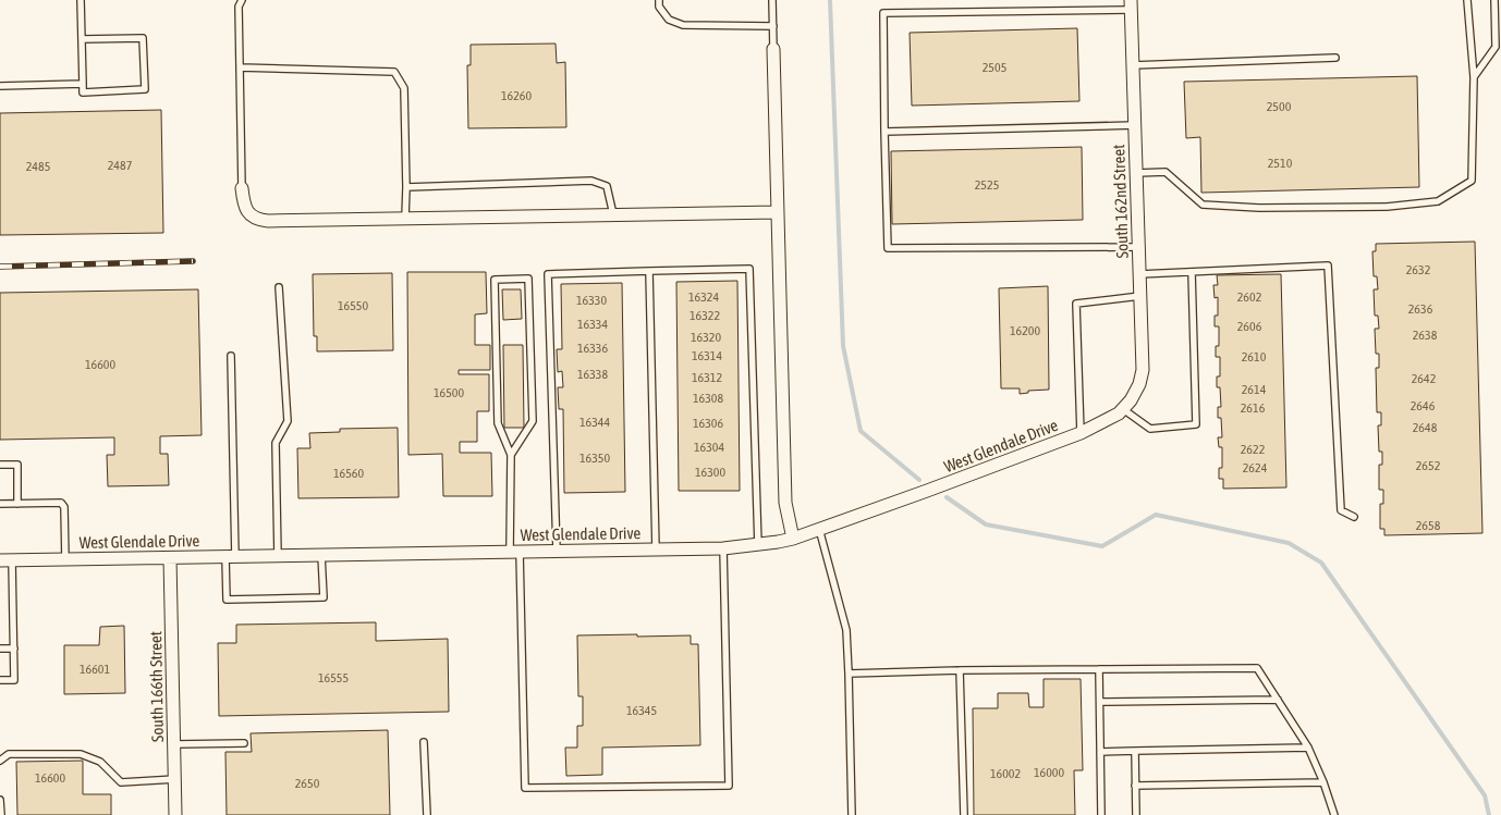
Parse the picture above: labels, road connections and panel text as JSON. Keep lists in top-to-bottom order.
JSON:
{
  "streets": {
    "street": ["South 162nd Street", "West Glendale Drive", "South 166th Street"]
  },
  "crossings": [
    ["South 162nd Street", "West Glendale Drive"],
    ["West Glendale Drive", "South 166th Street"]
  ],
  "house_numbers": [
    "2505",
    "16260",
    "2500",
    "2510",
    "2487",
    "2485",
    "2525",
    "2632",
    "16324",
    "2602",
    "16330",
    "16550",
    "2636",
    "16322",
    "16334",
    "2606",
    "16200",
    "2638",
    "16320",
    "16336",
    "16314",
    "2610",
    "16600",
    "16338",
    "16312",
    "2642",
    "2614",
    "16500",
    "16308",
    "2646",
    "2616",
    "16344",
    "16306",
    "2648",
    "16304",
    "2622",
    "16350",
    "2652",
    "2624",
    "16300",
    "16560",
    "2658",
    "16601",
    "16555",
    "16345",
    "16000",
    "16002",
    "16600",
    "2650"
  ]
}
